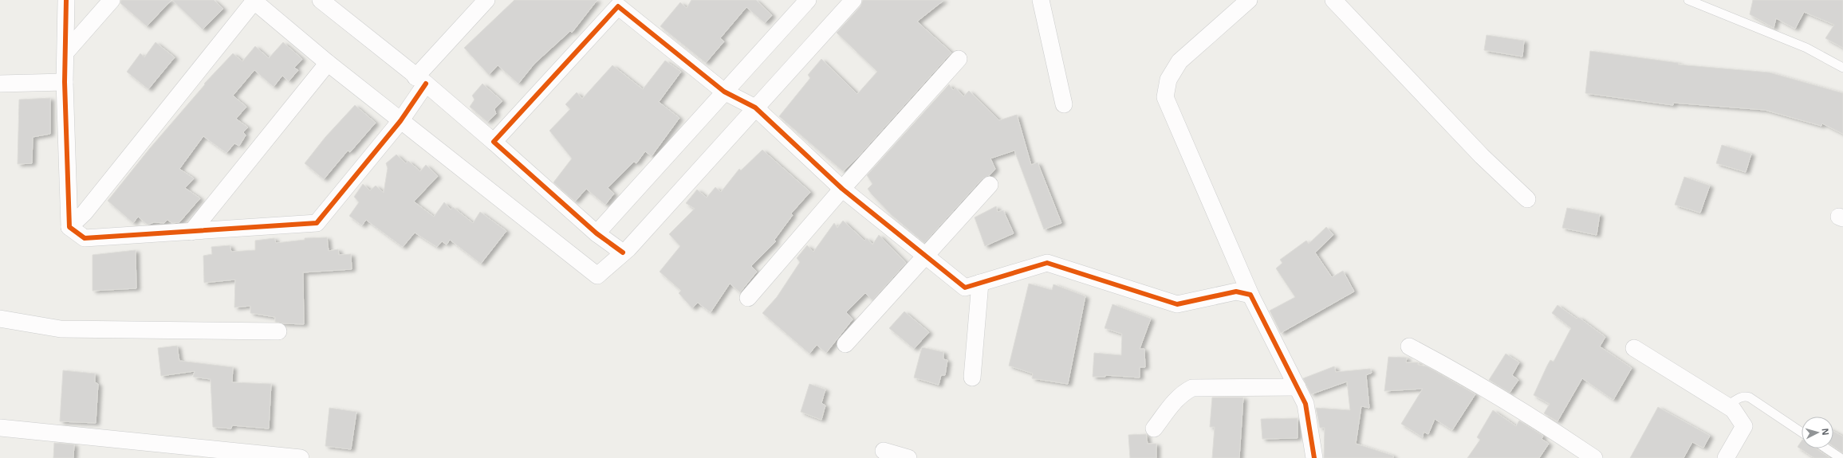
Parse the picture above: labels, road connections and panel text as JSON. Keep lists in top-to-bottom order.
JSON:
{
  "north": "right"
}
